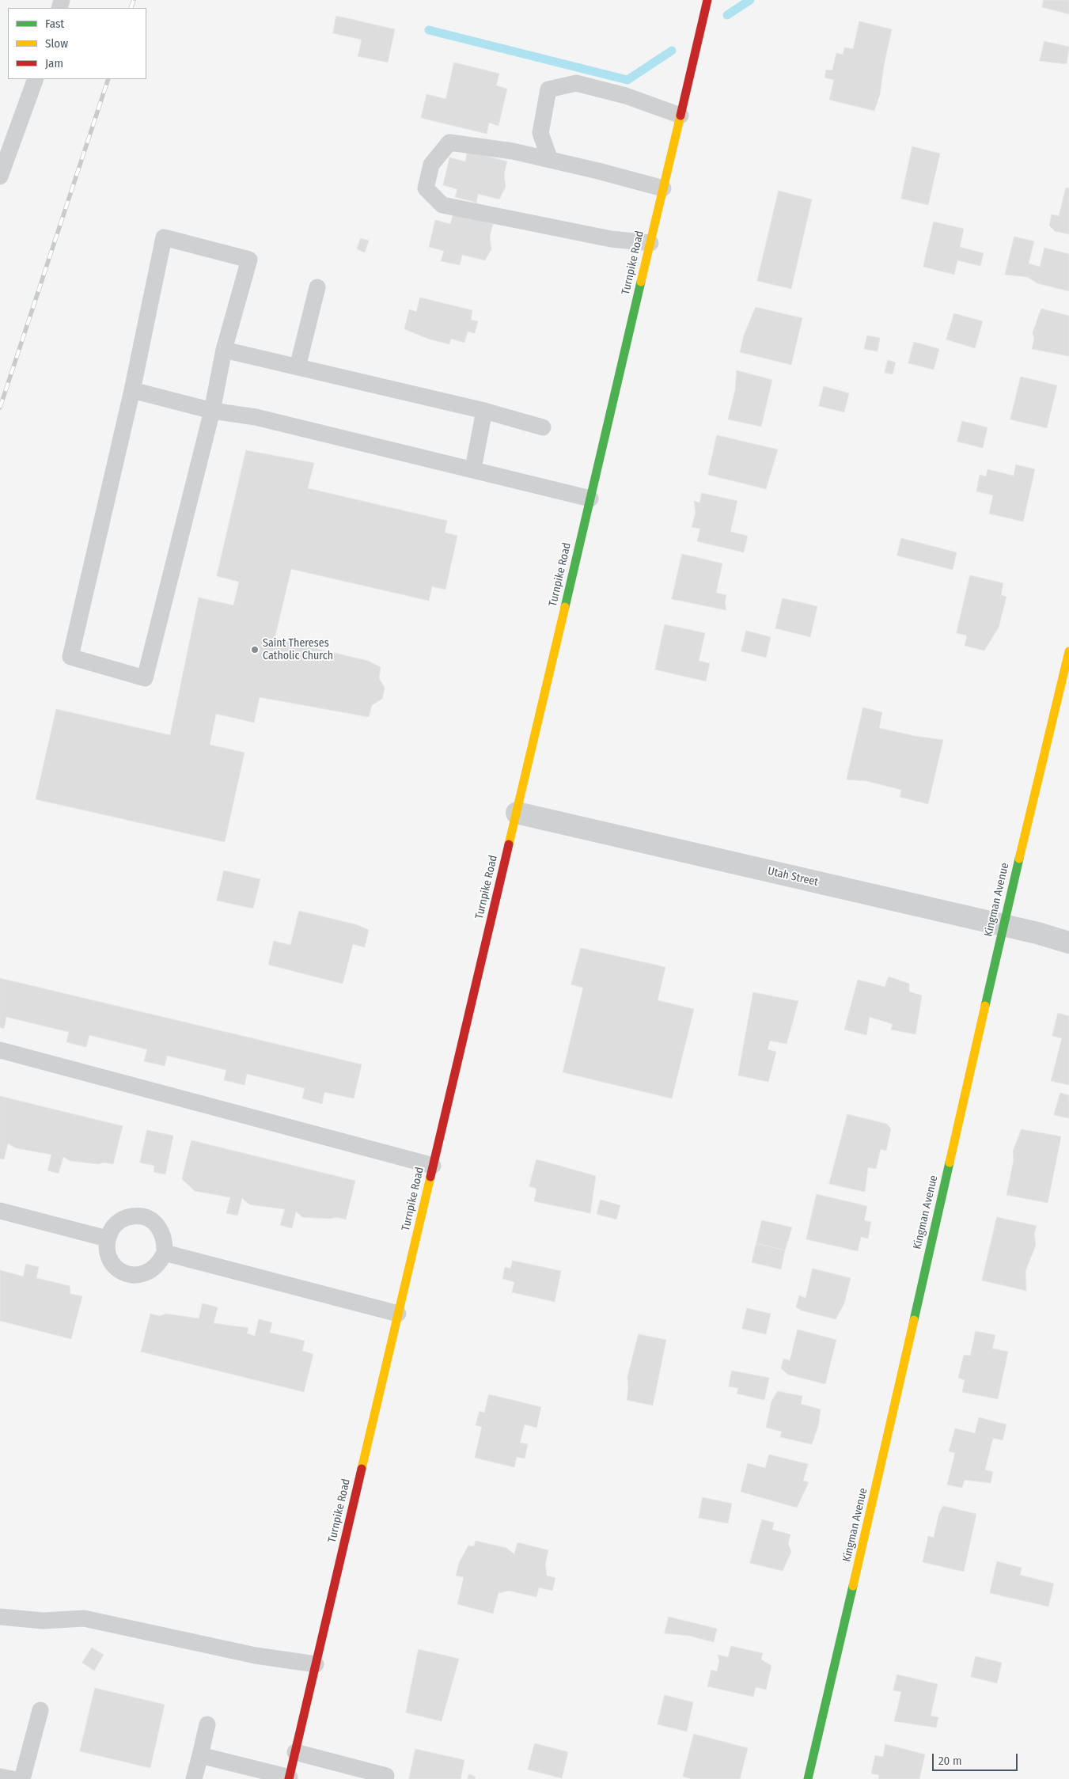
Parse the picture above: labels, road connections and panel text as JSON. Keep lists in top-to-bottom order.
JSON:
{
  "streets": {
    "main road": ["Turnpike Road", "Kingman Avenue"],
    "street": ["Utah Street"]
  },
  "crossings": [
    ["Turnpike Road", "Utah Street"],
    ["Utah Street", "Kingman Avenue"]
  ],
  "places": ["Saint Thereses Catholic Church"],
  "legend": ["Fast", "Slow", "Jam"],
  "scale_bar": "20 m"
}
